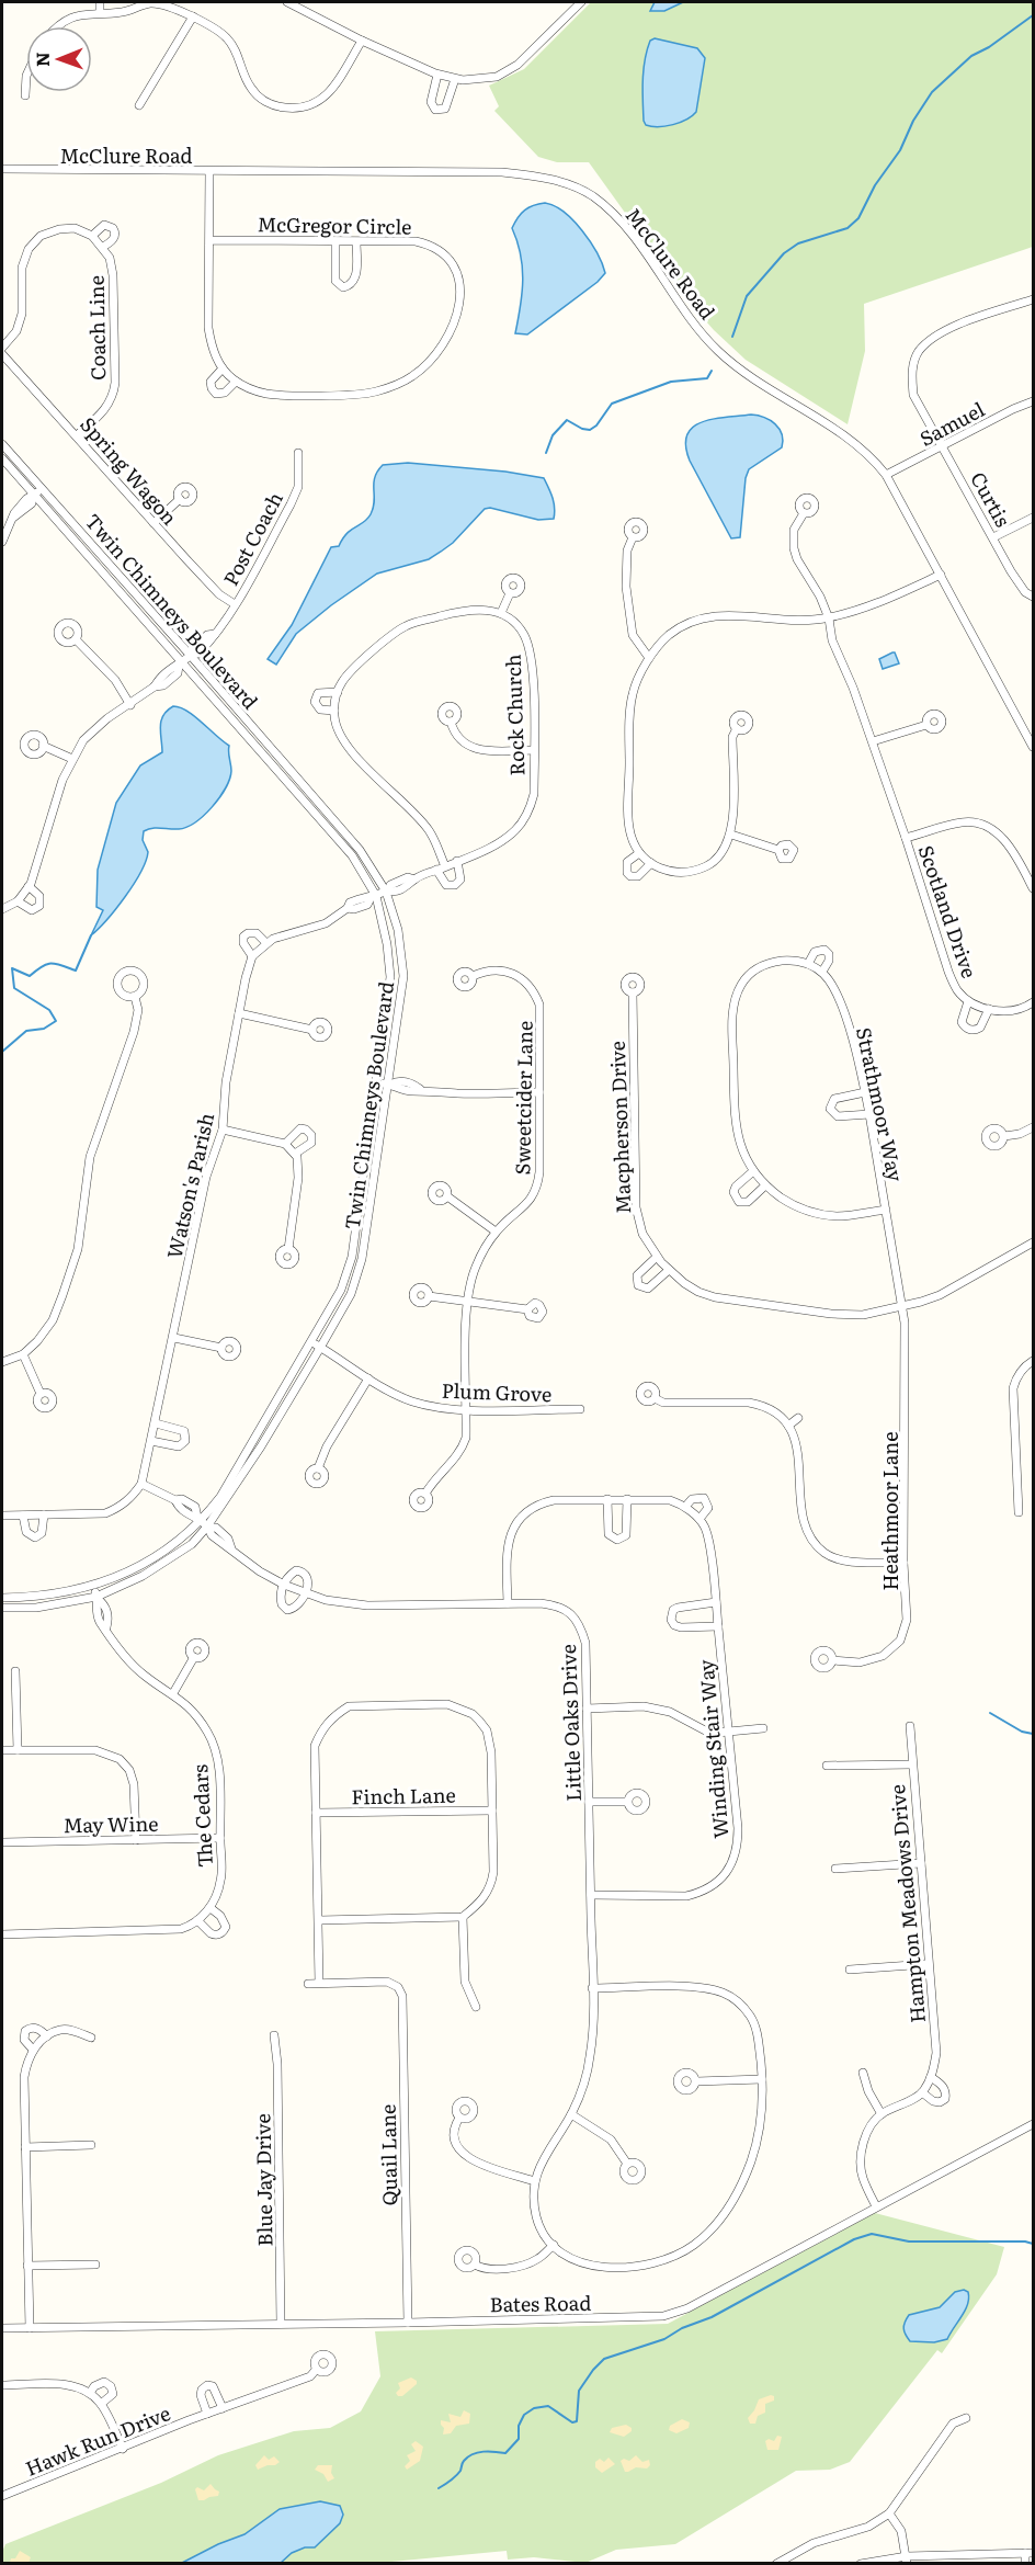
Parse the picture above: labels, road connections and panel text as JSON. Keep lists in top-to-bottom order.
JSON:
{
  "streets": {
    "street": [
      "McClure Road",
      "McGregor Circle",
      "Coach Line",
      "Samuel",
      "Spring Wagon",
      "Curtis",
      "Post Coach",
      "Twin Chimneys Boulevard",
      "Rock Church",
      "Scotland Drive",
      "Sweetcider Lane",
      "Strathmoor Way",
      "Macpherson Drive",
      "Watson's Parish",
      "Plum Grove",
      "Heathmoor Lane",
      "Little Oaks Drive",
      "Winding Stair Way",
      "Finch Lane",
      "The Cedars",
      "May Wine",
      "Hampton Meadows Drive",
      "Quail Lane",
      "Blue Jay Drive",
      "Bates Road",
      "Hawk Run Drive"
    ]
  },
  "crossings": [
    ["McClure Road", "McGregor Circle"],
    ["McClure Road", "Samuel"],
    ["Coach Line", "Spring Wagon"],
    ["Samuel", "Curtis"],
    ["Spring Wagon", "Post Coach"],
    ["Post Coach", "Twin Chimneys Boulevard"],
    ["Twin Chimneys Boulevard", "Rock Church"],
    ["Twin Chimneys Boulevard", "Watson's Parish"],
    ["Twin Chimneys Boulevard", "Plum Grove"],
    ["Twin Chimneys Boulevard", "Little Oaks Drive"],
    ["Twin Chimneys Boulevard", "The Cedars"],
    ["Rock Church", "Watson's Parish"],
    ["Sweetcider Lane", "Plum Grove"],
    ["Strathmoor Way", "Macpherson Drive"],
    ["Strathmoor Way", "Heathmoor Lane"],
    ["Macpherson Drive", "Heathmoor Lane"],
    ["Watson's Parish", "Little Oaks Drive"],
    ["Little Oaks Drive", "Winding Stair Way"],
    ["The Cedars", "May Wine"],
    ["Quail Lane", "Bates Road"],
    ["Blue Jay Drive", "Bates Road"]
  ],
  "north": "left"
}
